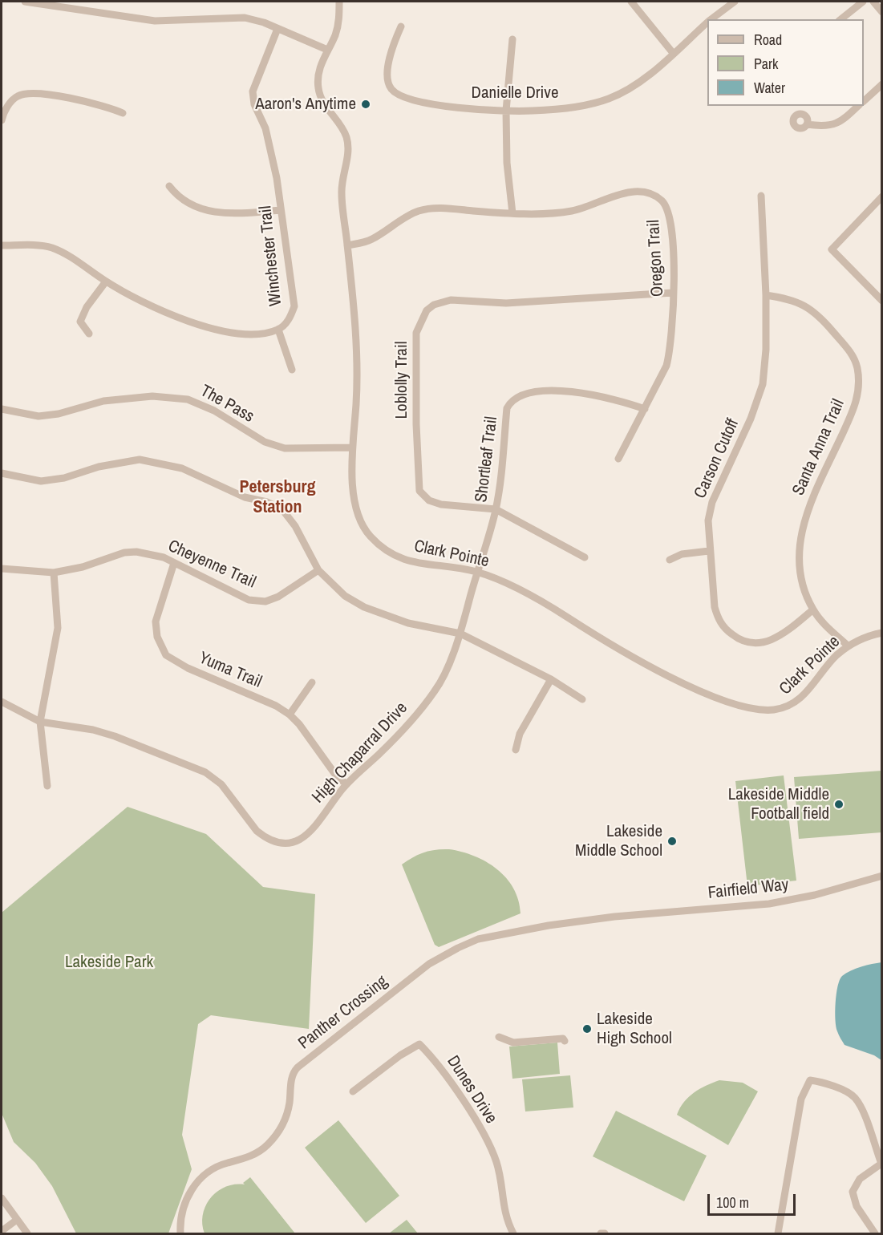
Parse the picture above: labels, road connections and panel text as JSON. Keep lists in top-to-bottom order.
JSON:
{
  "streets": {
    "street": [
      "Danielle Drive",
      "Winchester Trail",
      "Oregon Trail",
      "Loblolly Trail",
      "The Pass",
      "Santa Anna Trail",
      "Carson Cutoff",
      "Shortleaf Trail",
      "Clark Pointe",
      "Cheyenne Trail",
      "Yuma Trail",
      "High Chaparral Drive",
      "Fairfield Way",
      "Panther Crossing",
      "Dunes Drive"
    ]
  },
  "crossings": [
    ["Oregon Trail", "Loblolly Trail"],
    ["Oregon Trail", "Shortleaf Trail"],
    ["Oregon Trail", "Clark Pointe"],
    ["Loblolly Trail", "Shortleaf Trail"],
    ["The Pass", "Clark Pointe"],
    ["Santa Anna Trail", "Carson Cutoff"],
    ["Santa Anna Trail", "Clark Pointe"],
    ["Shortleaf Trail", "Clark Pointe"],
    ["Shortleaf Trail", "High Chaparral Drive"],
    ["Clark Pointe", "High Chaparral Drive"],
    ["Cheyenne Trail", "Yuma Trail"],
    ["Yuma Trail", "High Chaparral Drive"],
    ["Fairfield Way", "Panther Crossing"]
  ],
  "districts": ["Petersburg Station"],
  "parks": ["Lakeside Park"],
  "places": [
    "Aaron's Anytime",
    "Lakeside Middle Football field",
    "Lakeside Middle School",
    "Lakeside High School"
  ],
  "legend": ["Road", "Park", "Water"],
  "scale_bar": "100 m"
}
